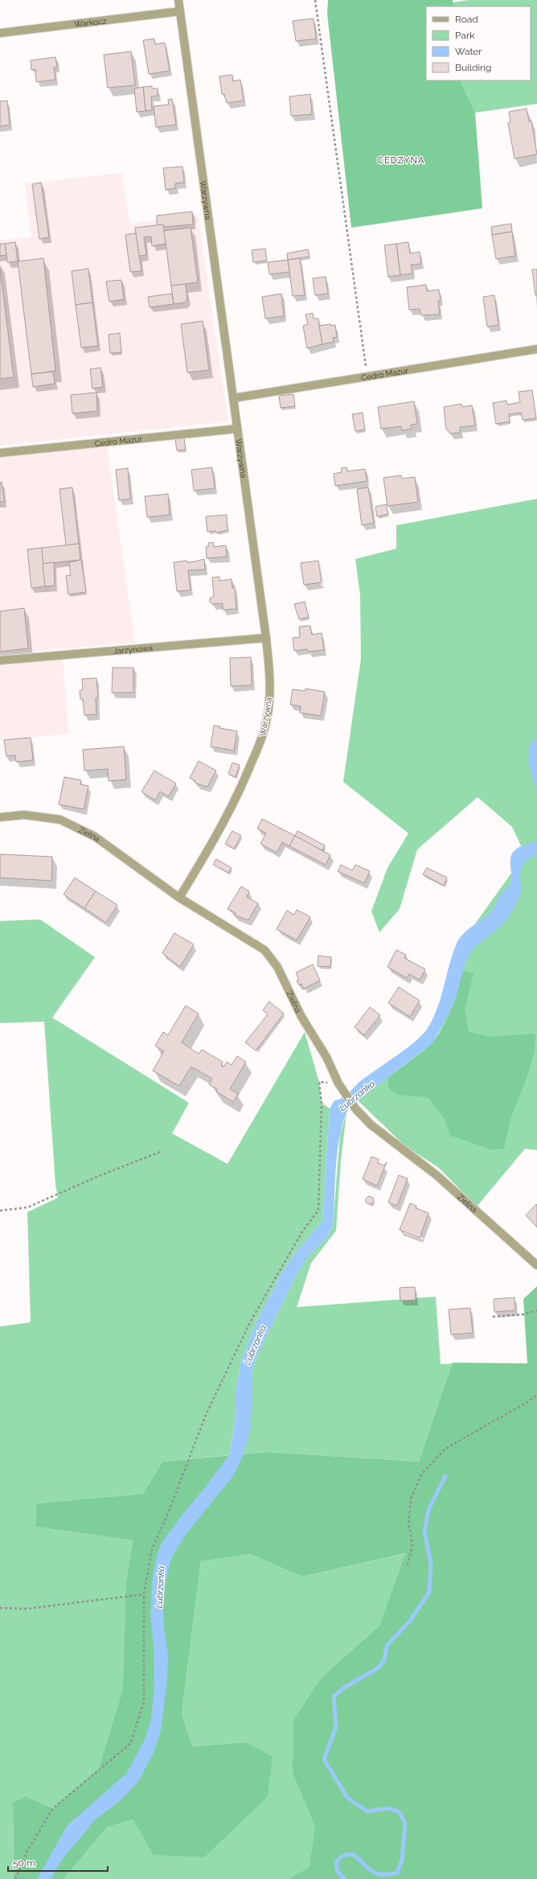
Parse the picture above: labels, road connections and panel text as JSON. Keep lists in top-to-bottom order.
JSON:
{
  "streets": {
    "street": [
      "Warkocz",
      "Warzywna",
      "Cedro Mazur",
      "Jarzynowa",
      "Zielna"
    ]
  },
  "crossings": [
    ["Warkocz", "Warzywna"],
    ["Warzywna", "Cedro Mazur"],
    ["Warzywna", "Jarzynowa"],
    ["Warzywna", "Zielna"]
  ],
  "districts": ["CEDZYNA"],
  "water": ["Lubrzanka"],
  "legend": [
    "Road",
    "Park",
    "Water",
    "Building"
  ],
  "scale_bar": "50 m"
}
